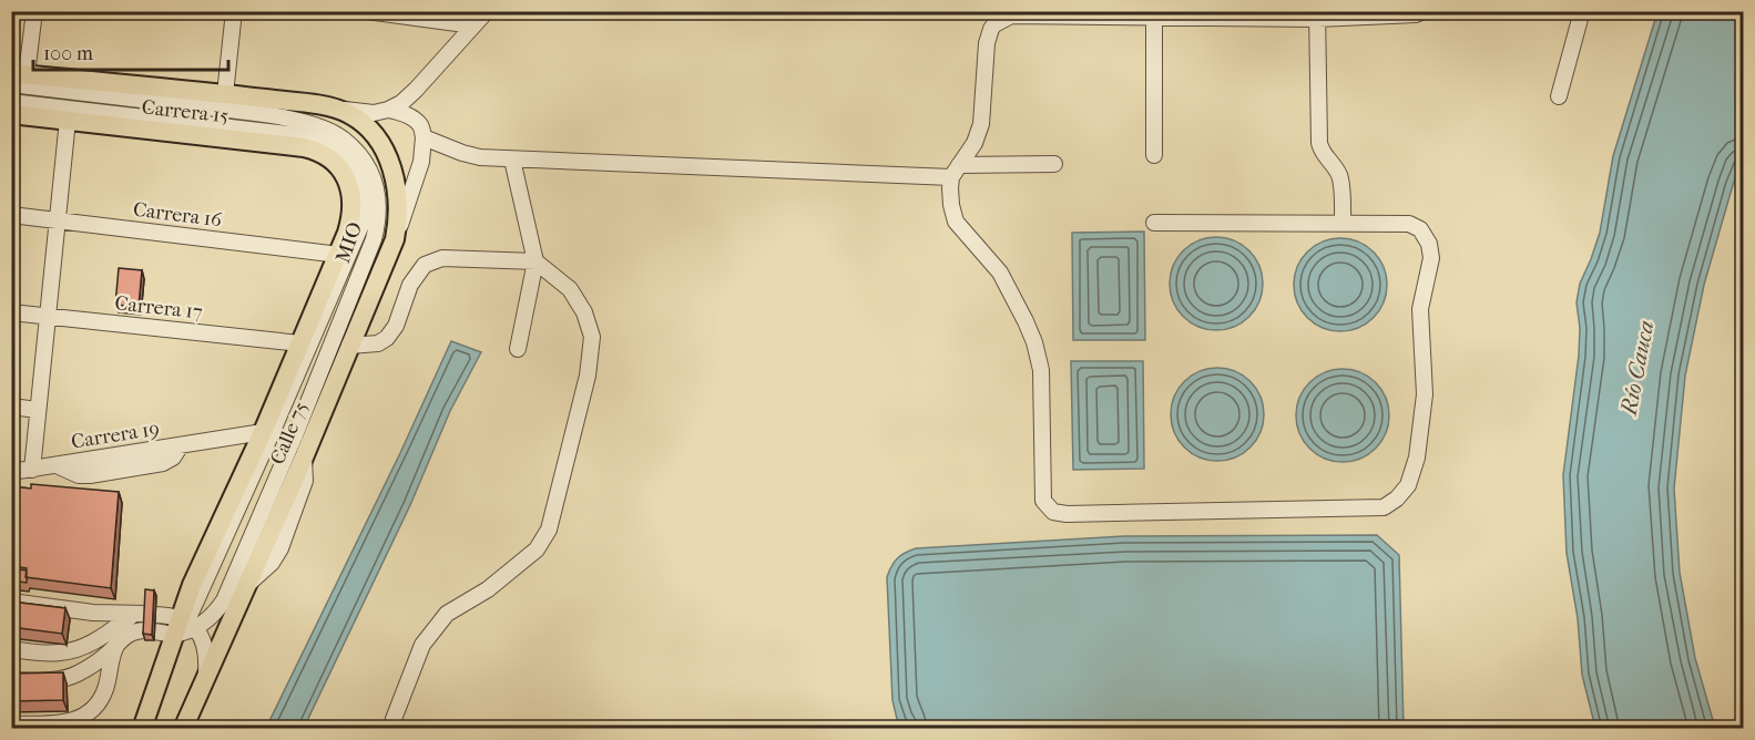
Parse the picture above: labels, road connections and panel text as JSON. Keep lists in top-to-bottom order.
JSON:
{
  "streets": {
    "main road": ["Carrera 15", "Calle 75"],
    "street": [
      "Carrera 16",
      "MIO",
      "Carrera 17",
      "Carrera 19"
    ]
  },
  "crossings": [
    ["Carrera 15", "MIO"],
    ["Carrera 15", "Calle 75"],
    ["Carrera 16", "Calle 75"],
    ["MIO", "Calle 75"],
    ["Carrera 17", "Calle 75"],
    ["Calle 75", "Carrera 19"]
  ],
  "water": ["Río Cauca"],
  "scale_bar": "100 m"
}
